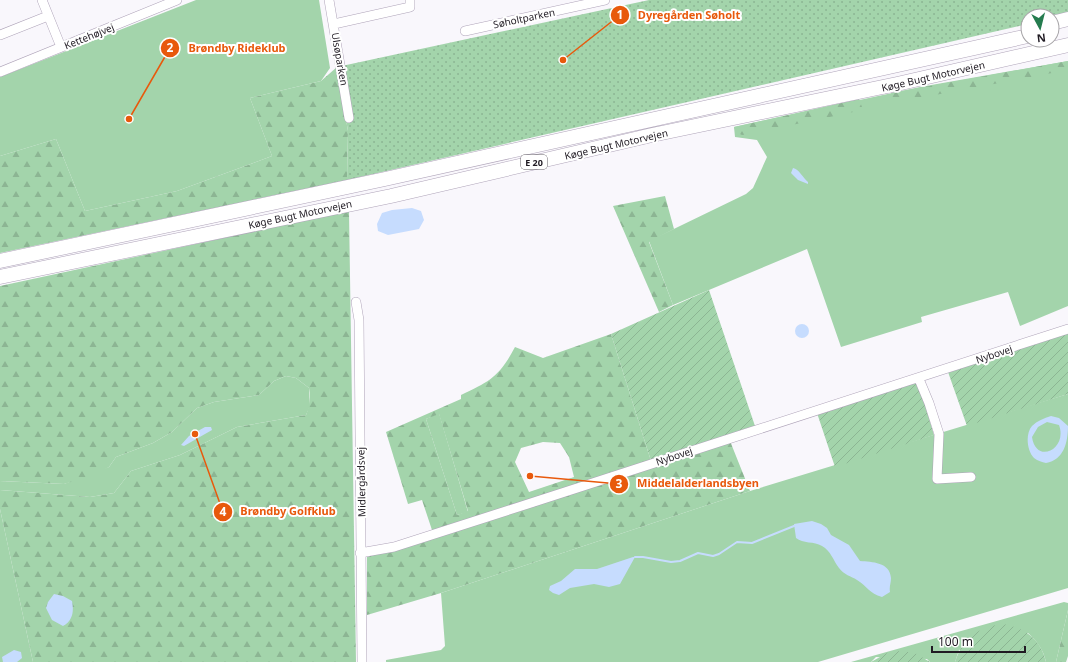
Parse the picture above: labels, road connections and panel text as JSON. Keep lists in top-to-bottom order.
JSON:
{
  "streets": {
    "highway": ["Køge Bugt Motorvejen", "E 20"],
    "street": [
      "Søholtparken",
      "Kettehøjvej",
      "Ulsøparken",
      "Nybovej",
      "Midlergårdsvej"
    ]
  },
  "crossings": [
    ["Nybovej", "Midlergårdsvej"]
  ],
  "places": [
    "Dyregården Søholt",
    "Brøndby Rideklub",
    "Brøndby Golfklub",
    "Middelalderlandsbyen"
  ],
  "scale_bar": "100 m",
  "north": "bottom"
}
